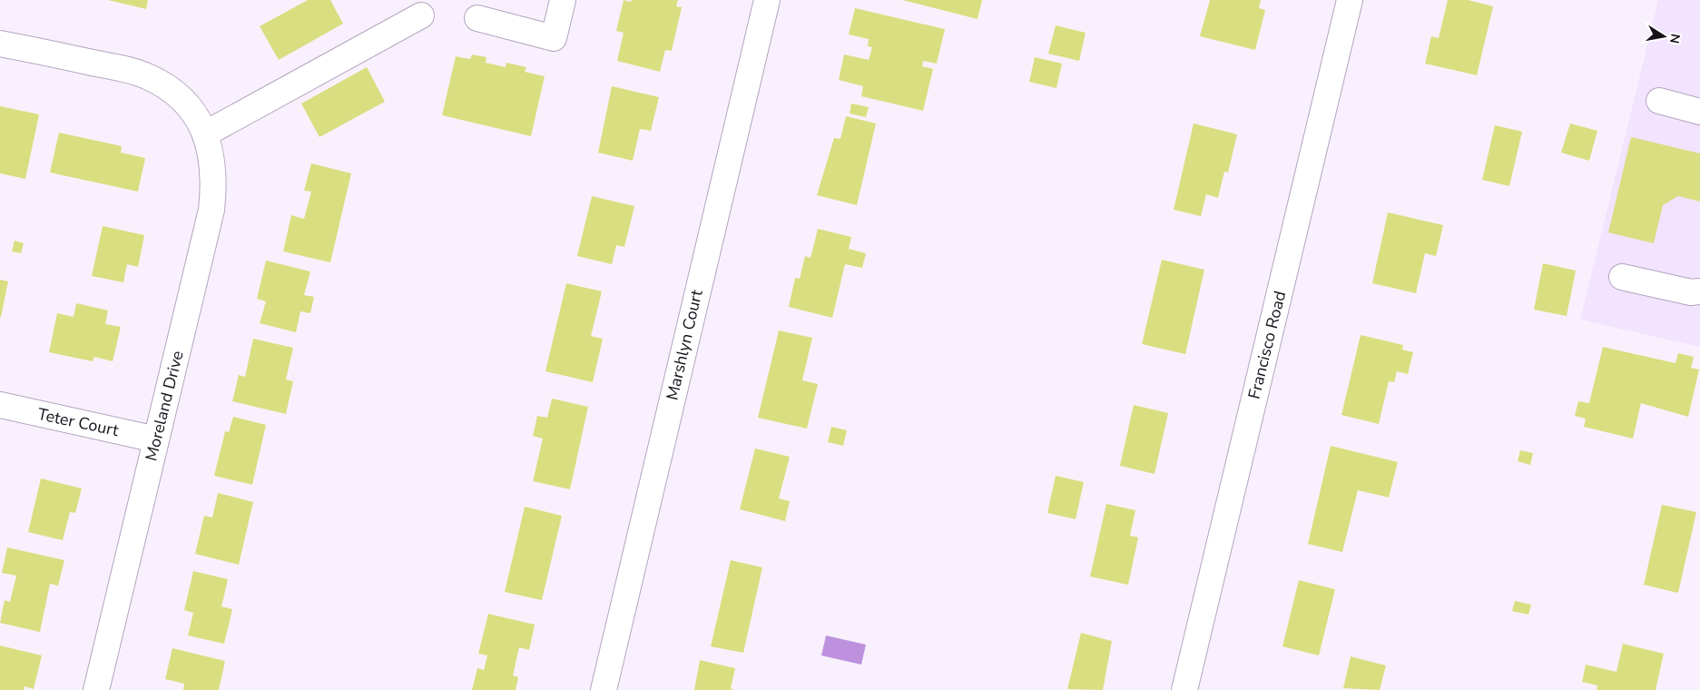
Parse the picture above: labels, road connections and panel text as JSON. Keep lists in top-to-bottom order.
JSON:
{
  "streets": {
    "street": [
      "Marshlyn Court",
      "Francisco Road",
      "Moreland Drive",
      "Teter Court"
    ]
  },
  "crossings": [
    ["Moreland Drive", "Teter Court"]
  ],
  "north": "right"
}
